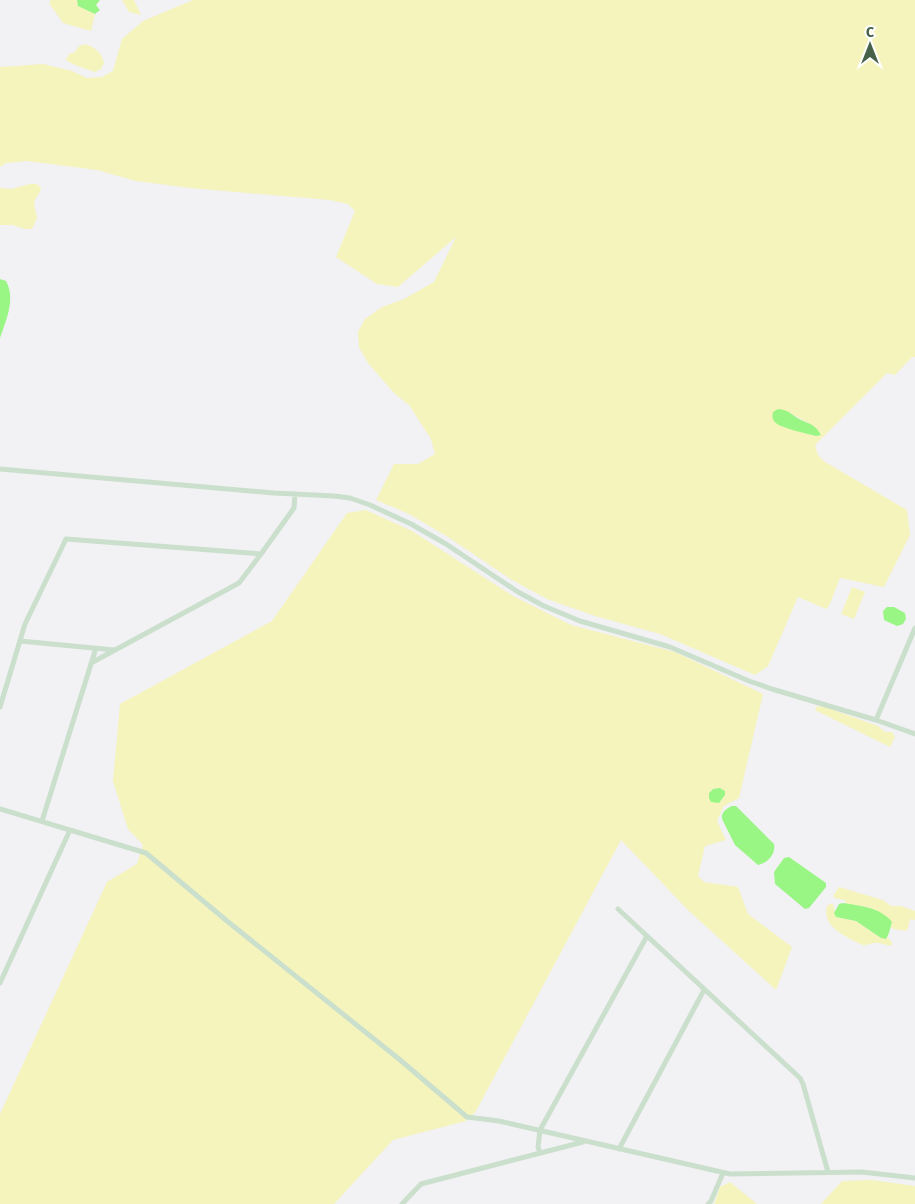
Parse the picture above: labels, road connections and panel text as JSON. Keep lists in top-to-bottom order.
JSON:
{
  "north": "top"
}
